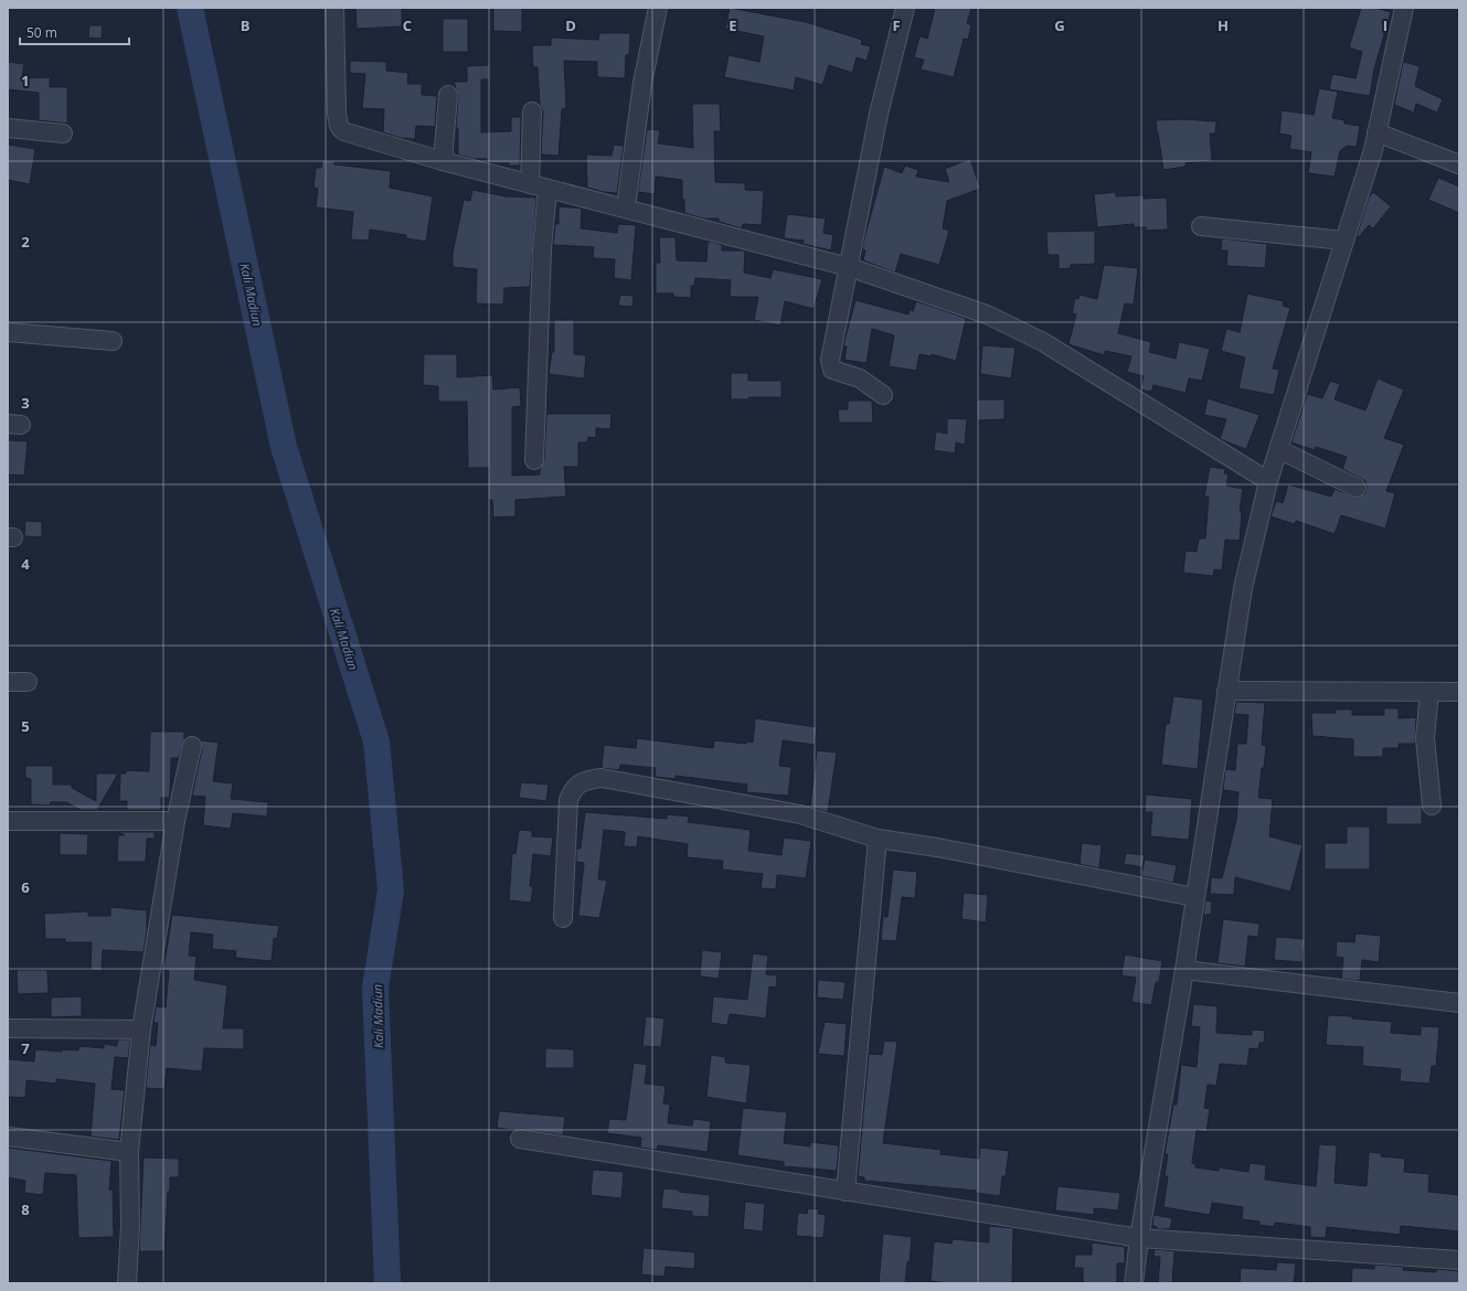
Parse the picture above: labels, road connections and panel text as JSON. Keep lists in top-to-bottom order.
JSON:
{
  "water": ["Kali Madiun"],
  "scale_bar": "50 m",
  "grid": {
    "columns": [
      "B",
      "C",
      "D",
      "E",
      "F",
      "G",
      "H",
      "I"
    ],
    "rows": [
      "1",
      "2",
      "3",
      "4",
      "5",
      "6",
      "7",
      "8"
    ]
  }
}
